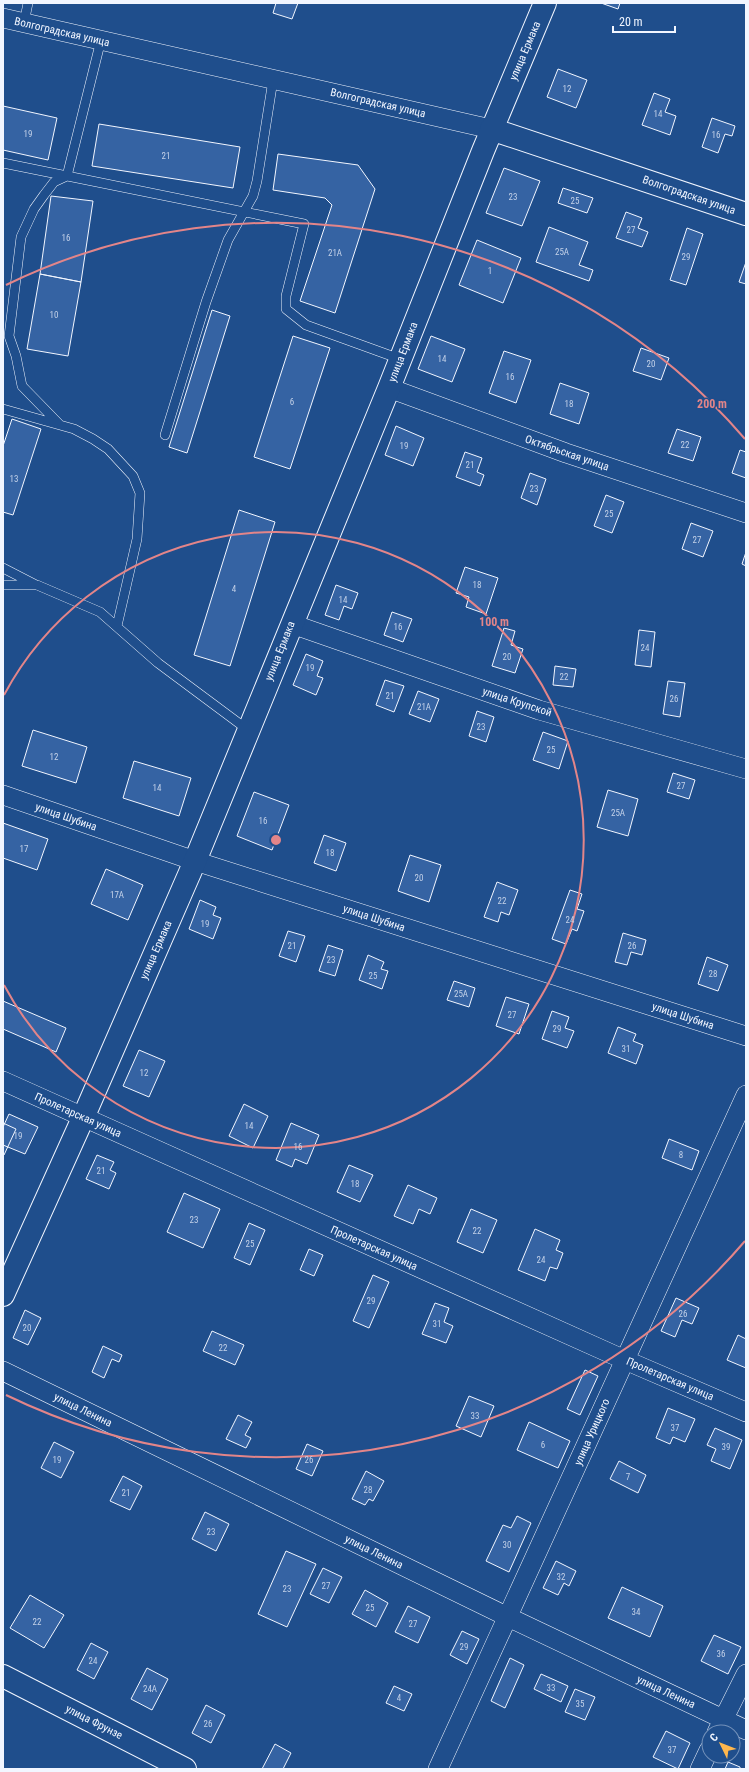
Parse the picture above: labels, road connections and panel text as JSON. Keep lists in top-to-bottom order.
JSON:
{
  "streets": {
    "street": [
      "Волгоградская улица",
      "улица Ермака",
      "Октябрьская улица",
      "улица Крупской",
      "улица Шубина",
      "Пролетарская улица",
      "улица Ленина",
      "улица Урицкого",
      "улица Фрунзе"
    ]
  },
  "crossings": [
    ["Волгоградская улица", "улица Ермака"],
    ["улица Ермака", "Октябрьская улица"],
    ["улица Ермака", "улица Крупской"],
    ["улица Ермака", "улица Шубина"],
    ["улица Ермака", "Пролетарская улица"],
    ["Пролетарская улица", "улица Урицкого"],
    ["улица Ленина", "улица Урицкого"]
  ],
  "house_numbers": [
    "12",
    "14",
    "19",
    "16",
    "21",
    "23",
    "25",
    "27",
    "16",
    "25А",
    "21А",
    "29",
    "1",
    "10",
    "14",
    "20",
    "16",
    "6",
    "18",
    "22",
    "19",
    "21",
    "13",
    "23",
    "25",
    "27",
    "18",
    "4",
    "14",
    "16",
    "24",
    "20",
    "19",
    "22",
    "21",
    "26",
    "21А",
    "23",
    "25",
    "12",
    "27",
    "14",
    "25А",
    "16",
    "17",
    "18",
    "20",
    "17А",
    "22",
    "24",
    "19",
    "21",
    "26",
    "23",
    "28",
    "25",
    "25А",
    "27",
    "29",
    "31",
    "12",
    "14",
    "19",
    "16",
    "8",
    "21",
    "18",
    "23",
    "22",
    "25",
    "24",
    "29",
    "26",
    "31",
    "20",
    "22",
    "33",
    "37",
    "6",
    "39",
    "19",
    "26",
    "7",
    "28",
    "21",
    "23",
    "30",
    "32",
    "27",
    "23",
    "25",
    "34",
    "22",
    "27",
    "29",
    "36",
    "24",
    "33",
    "24А",
    "4",
    "35",
    "26",
    "37"
  ],
  "scale_bar": "20 m",
  "north": "top left",
  "rings": ["200 m", "100 m"]
}
